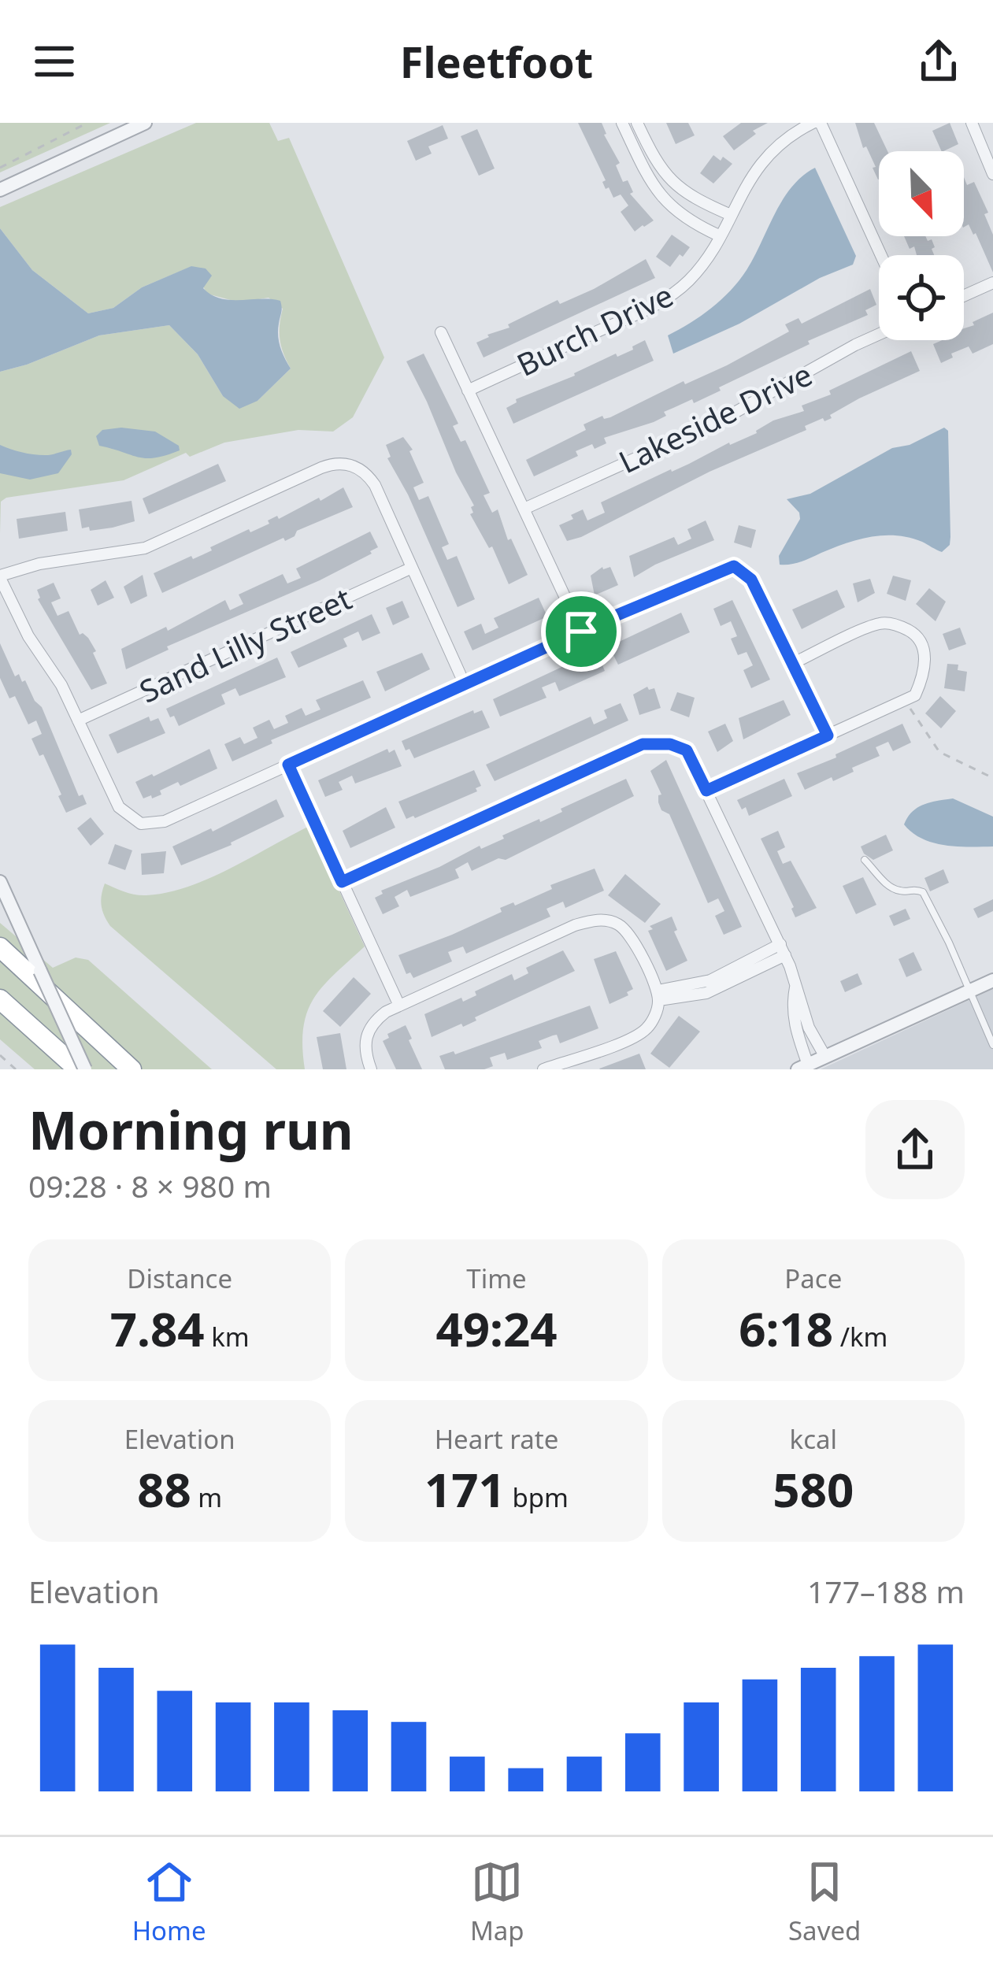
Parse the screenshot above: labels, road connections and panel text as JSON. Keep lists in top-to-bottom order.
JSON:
{
  "streets": {
    "street": ["Burch Drive", "Lakeside Drive", "Sand Lilly Street"]
  },
  "north": "bottom right",
  "page": {
    "header": "Fleetfoot",
    "heading": ["Morning run", "09:28 · 8 × 980 m"],
    "stats": [
      ["Distance", "7.84 km"],
      ["Time", "49:24"],
      ["Pace", "6:18 /km"],
      ["Elevation", "88 m"],
      ["Heart rate", "171 bpm"],
      ["kcal", "580"]
    ],
    "chart": ["Elevation", "177–188 m"],
    "tabs": ["Home", "Map", "Saved"]
  }
}
